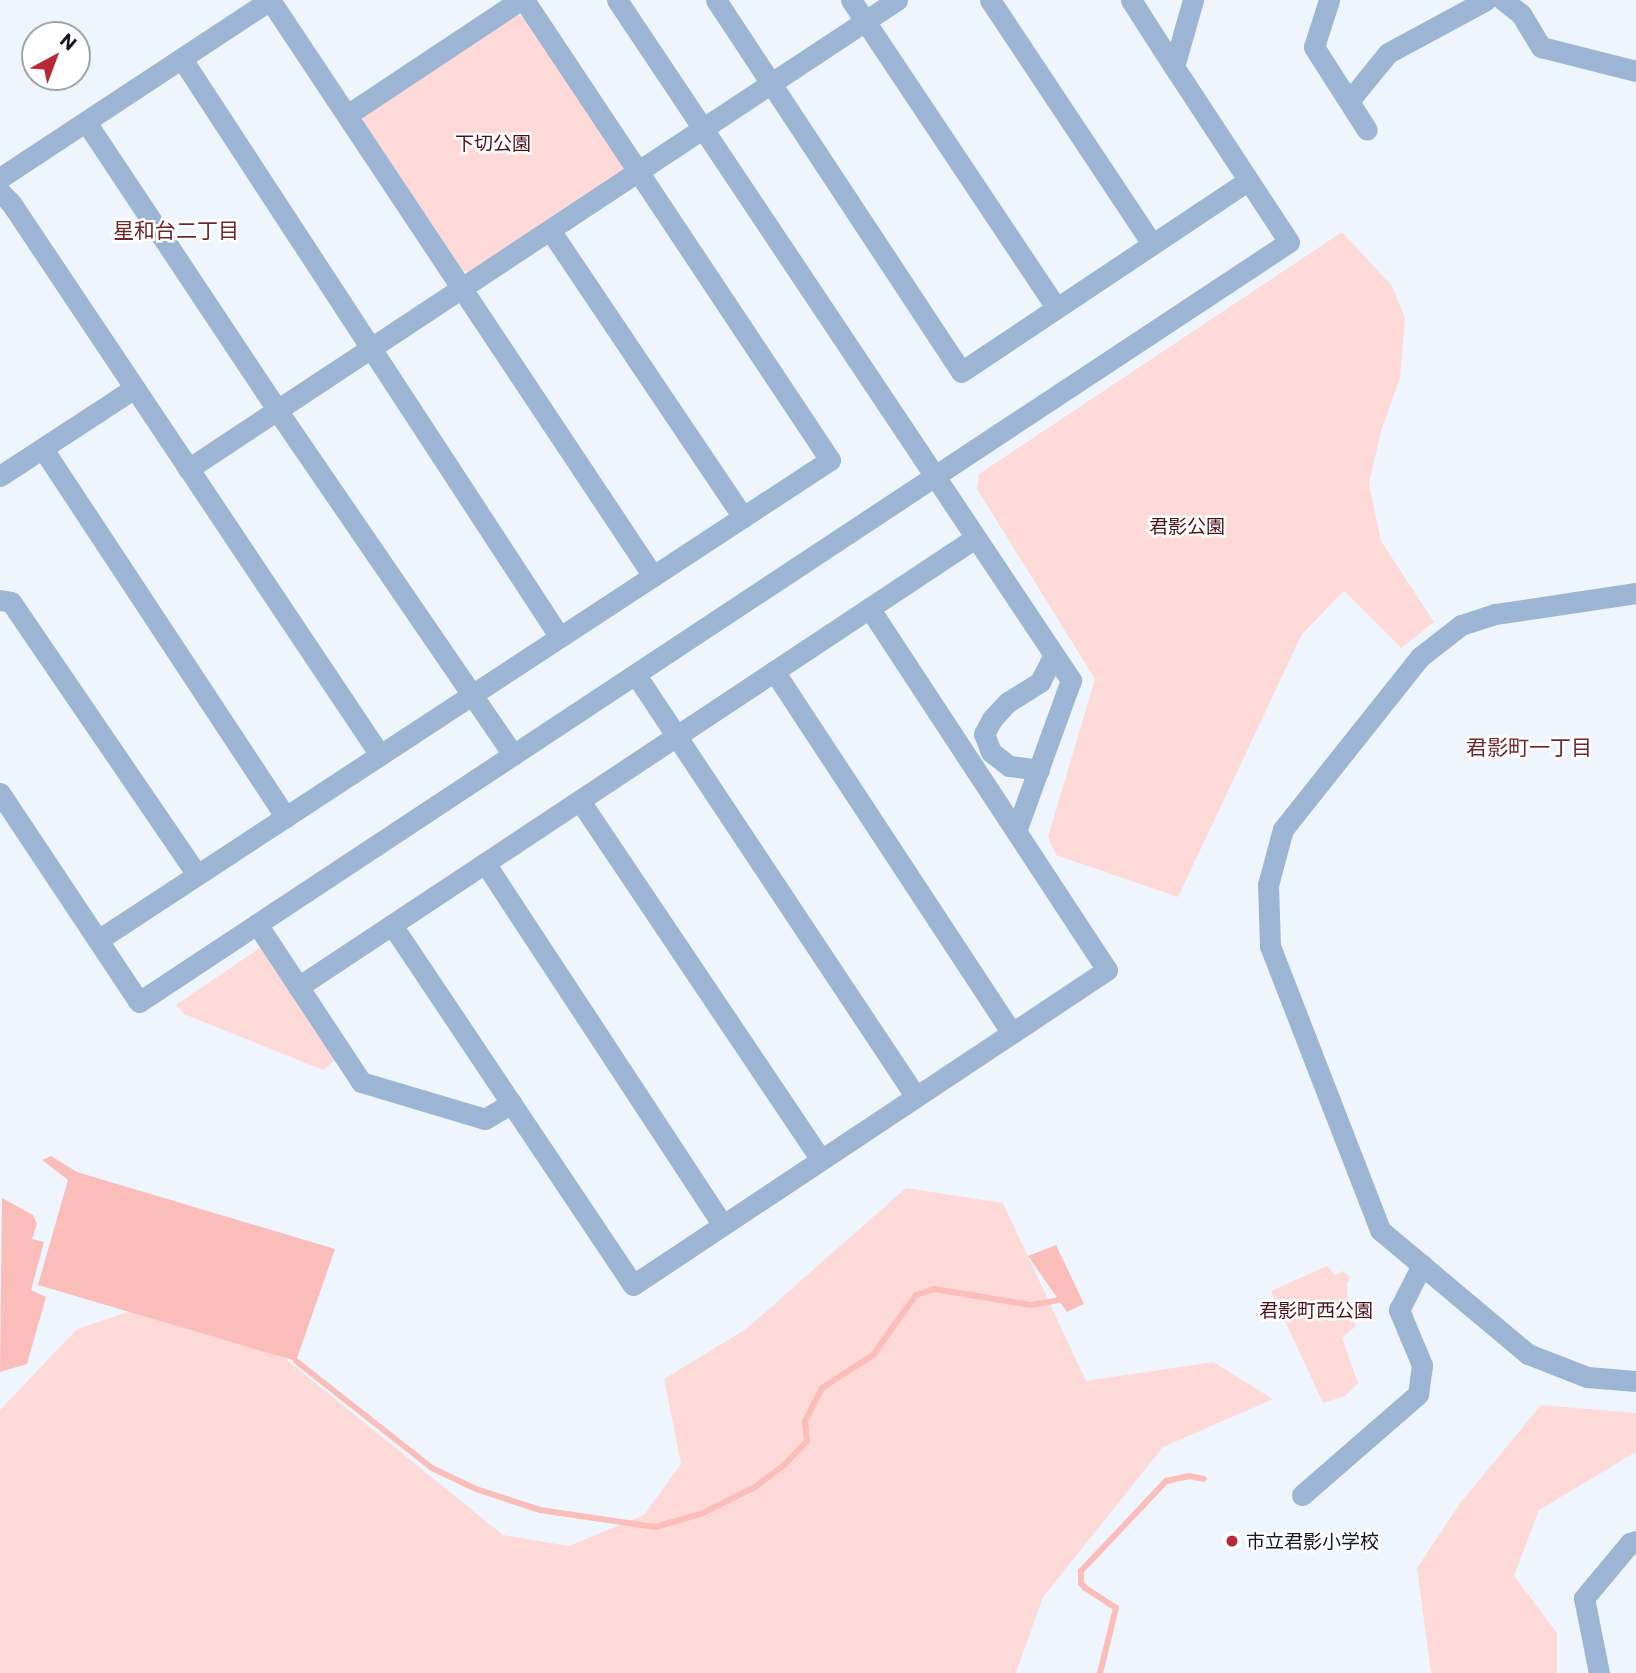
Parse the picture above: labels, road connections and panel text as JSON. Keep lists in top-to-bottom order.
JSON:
{
  "districts": ["星和台二丁目", "君影町一丁目"],
  "parks": ["下切公園", "君影公園", "君影町西公園"],
  "places": ["市立君影小学校"],
  "north": "top right"
}
